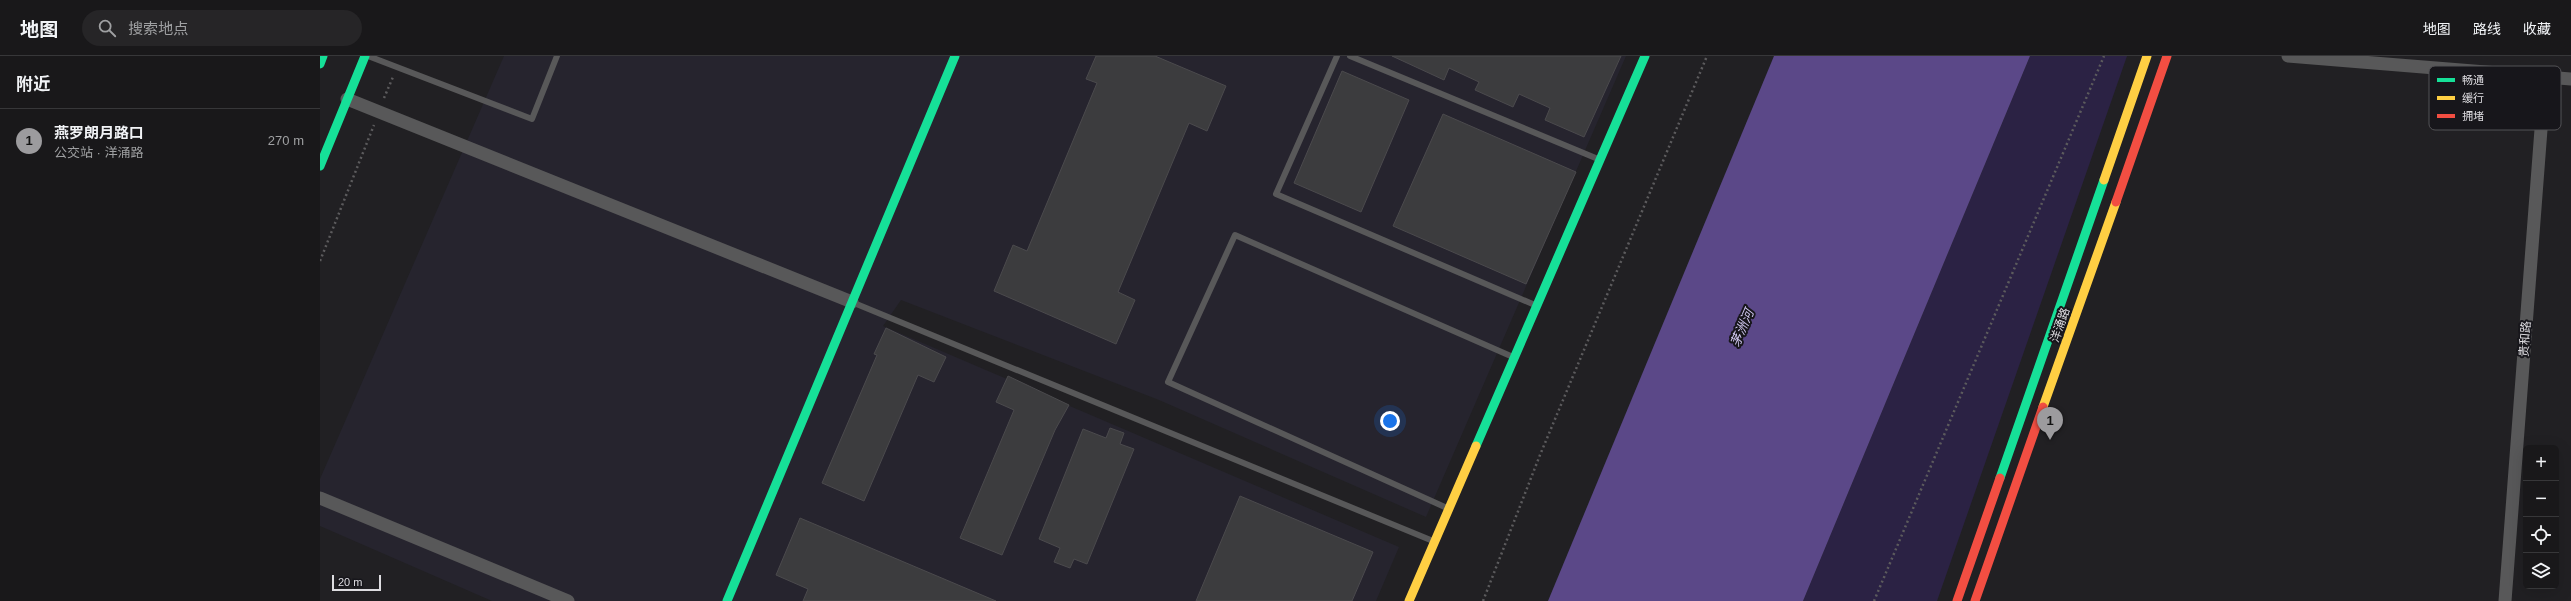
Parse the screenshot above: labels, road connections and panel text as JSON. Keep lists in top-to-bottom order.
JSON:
{
  "streets": {
    "street": ["洋涌路", "贵和路"]
  },
  "water": ["茅洲河"],
  "legend": ["畅通", "缓行", "拥堵"],
  "scale_bar": "20 m",
  "page": {
    "header": "地图",
    "search": "搜索地点",
    "nav": ["地图", "路线", "收藏"],
    "heading": "附近",
    "list": [
      {
        "mark": "1",
        "name": "燕罗朗月路口",
        "note": "公交站 · 洋涌路",
        "value": "270 m"
      }
    ],
    "pins": "1",
    "map_buttons": ["+", "−"],
    "scale": "20 m"
  }
}
